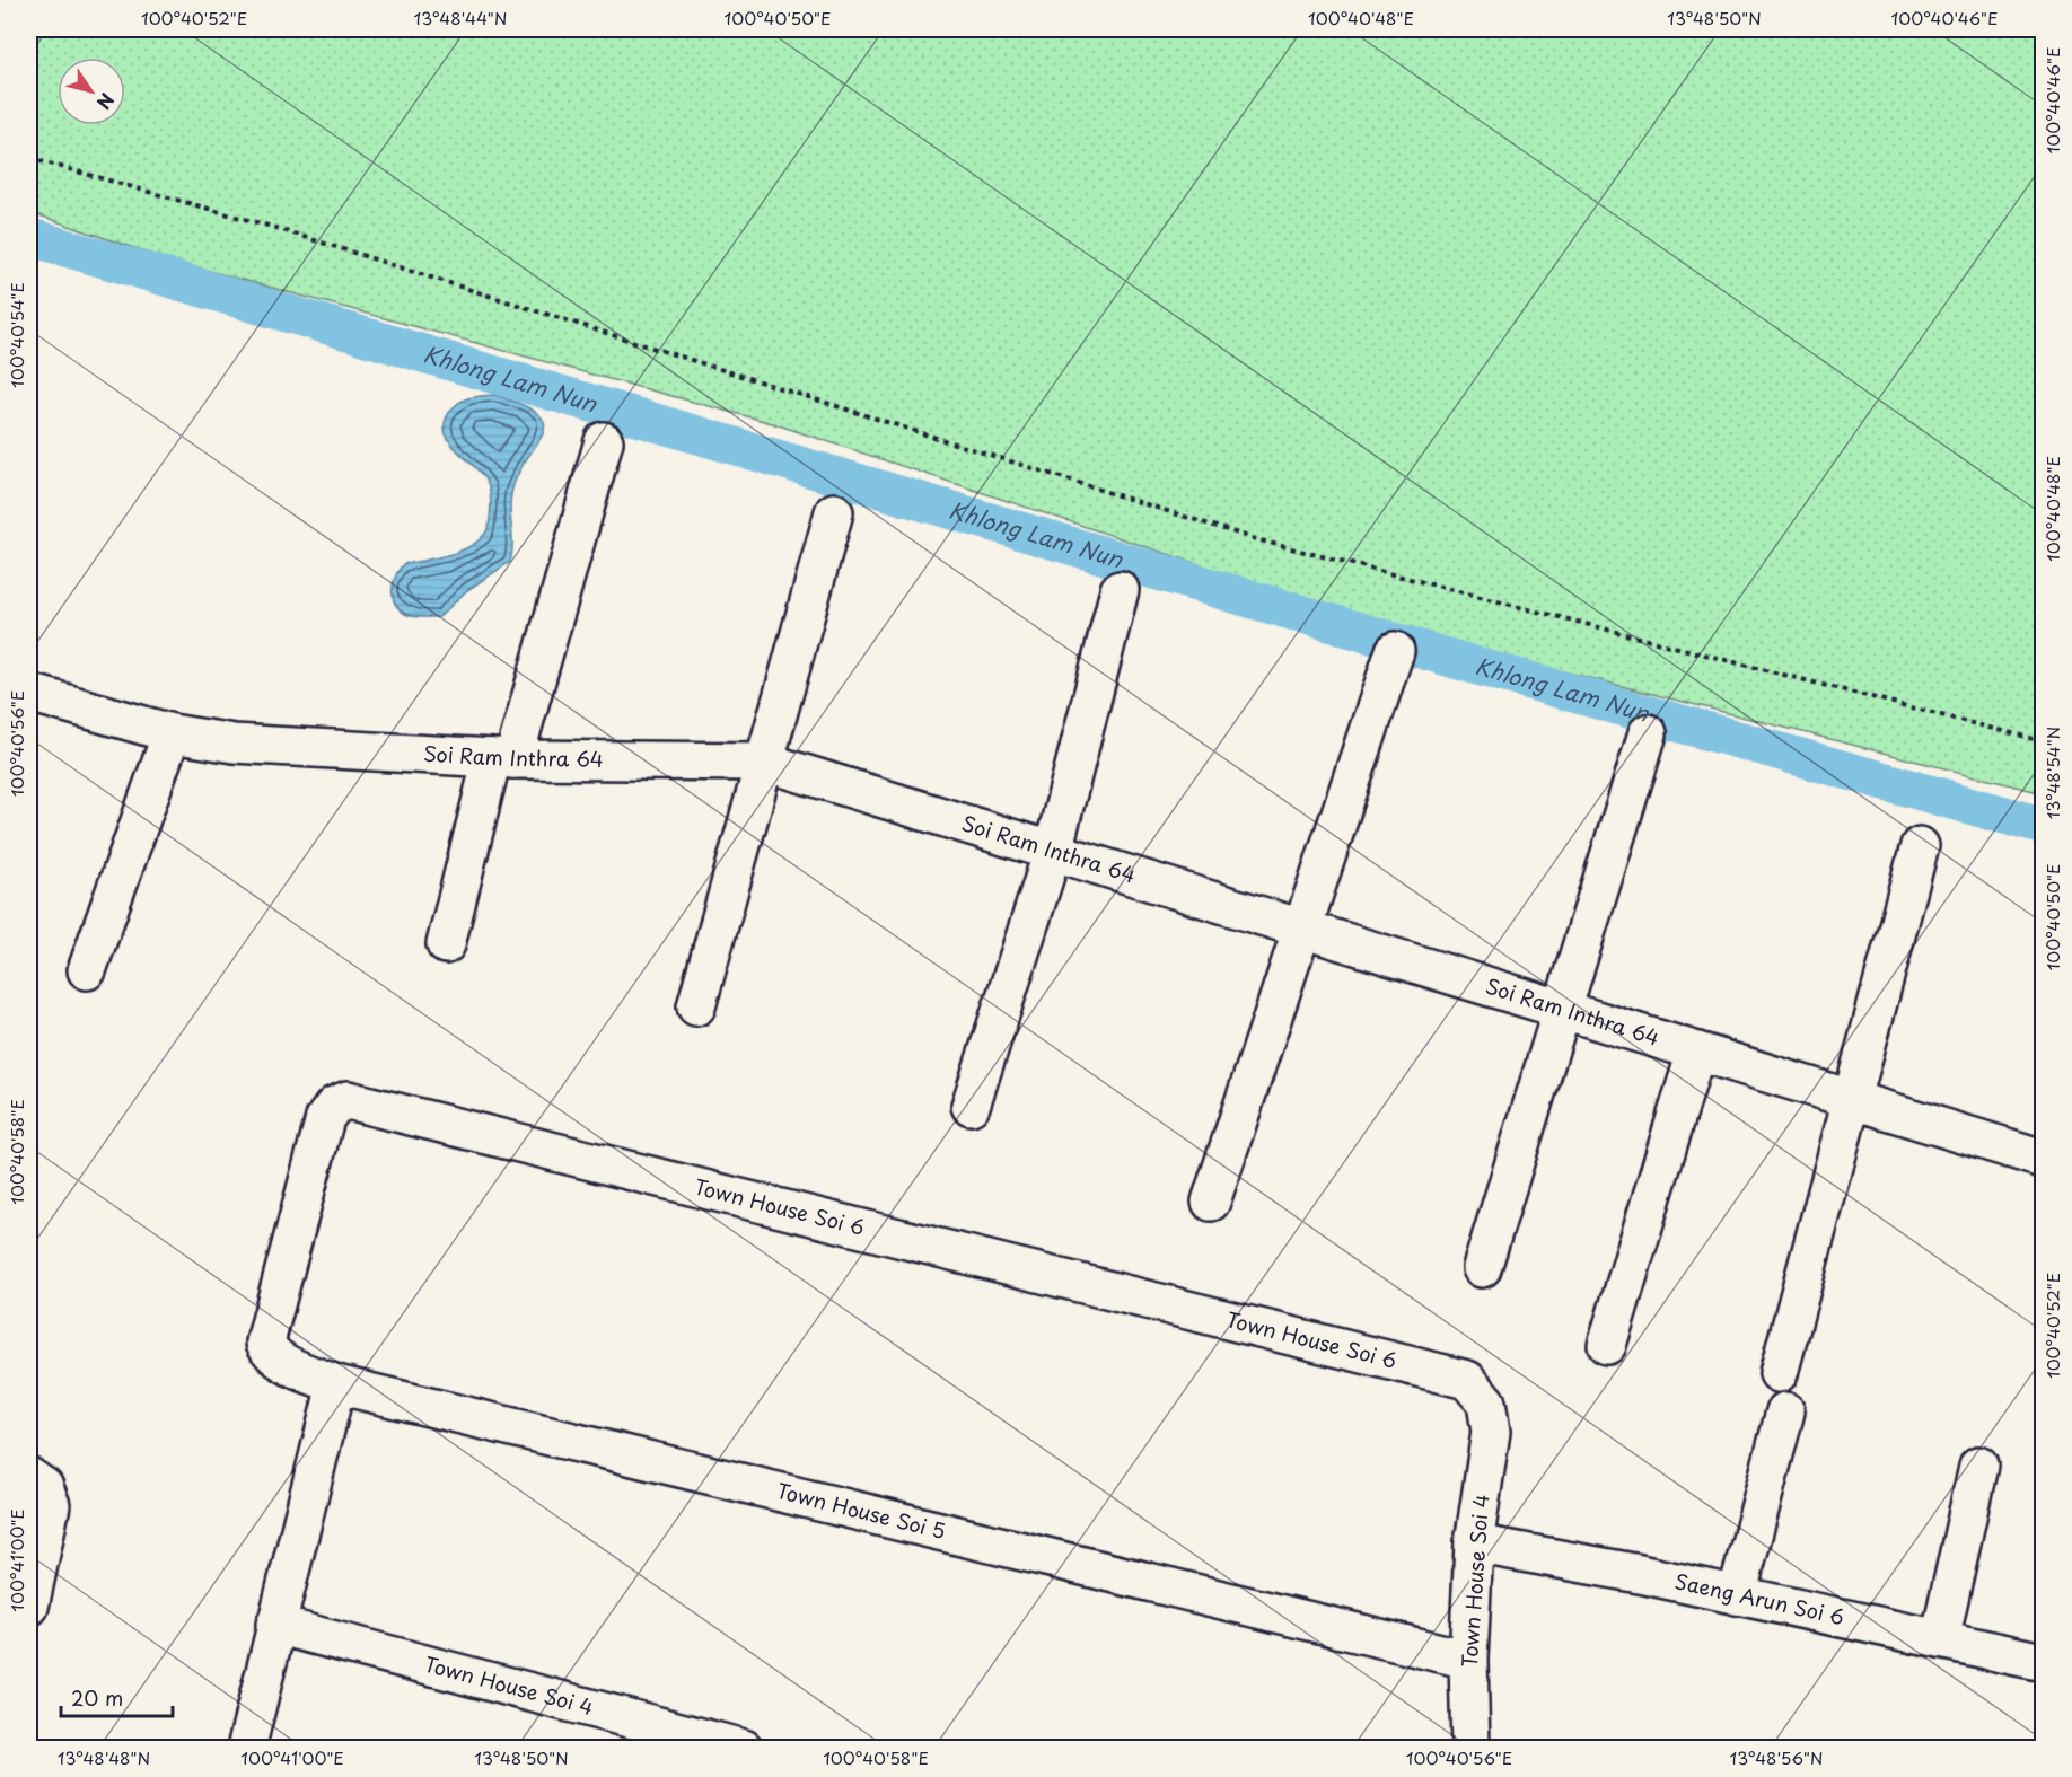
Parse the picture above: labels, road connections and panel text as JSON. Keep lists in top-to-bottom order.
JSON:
{
  "streets": {
    "street": [
      "Soi Ram Inthra 64",
      "Town House Soi 6",
      "Town House Soi 5",
      "Town House Soi 4",
      "Saeng Arun Soi 6"
    ]
  },
  "crossings": [
    ["Town House Soi 6", "Town House Soi 5"],
    ["Town House Soi 6", "Town House Soi 4"],
    ["Town House Soi 5", "Town House Soi 4"],
    ["Town House Soi 4", "Saeng Arun Soi 6"]
  ],
  "water": ["Khlong Lam Nun"],
  "scale_bar": "20 m",
  "north": "bottom right",
  "coordinates": [
    "100°40'52\"E",
    "13°48'44\"N",
    "100°40'50\"E",
    "100°40'48\"E",
    "13°48'50\"N",
    "100°40'46\"E",
    "100°40'54\"E",
    "100°40'56\"E",
    "13°48'54\"N",
    "100°40'58\"E",
    "100°41'00\"E",
    "13°48'48\"N",
    "13°48'56\"N"
  ]
}
